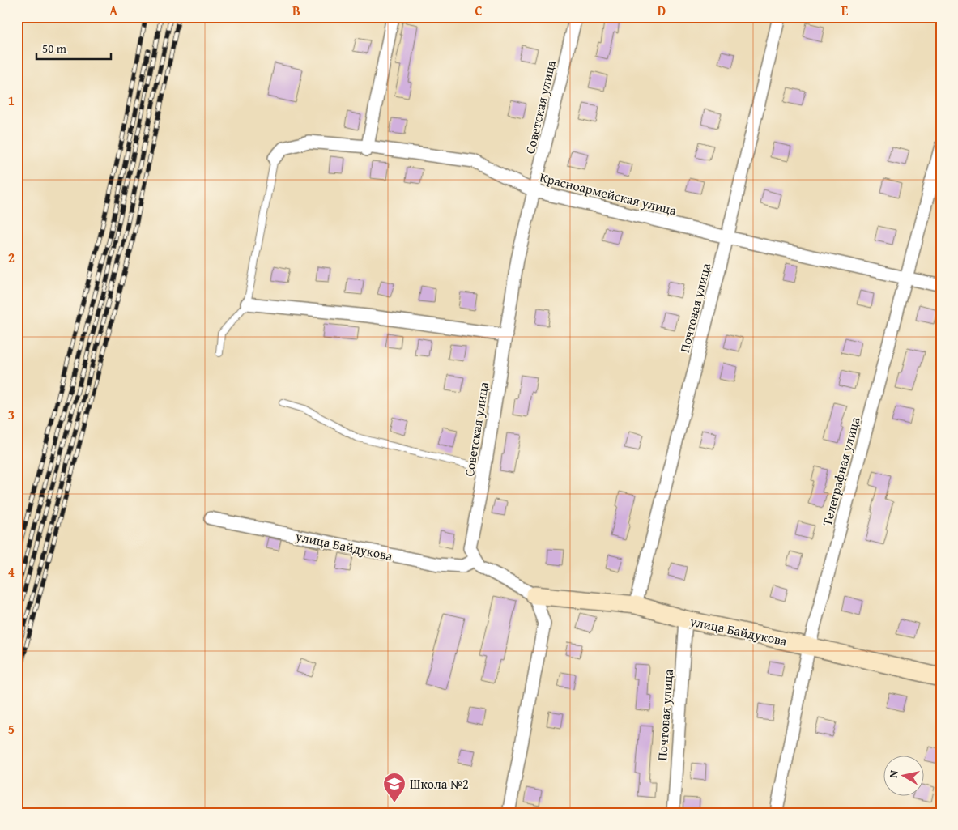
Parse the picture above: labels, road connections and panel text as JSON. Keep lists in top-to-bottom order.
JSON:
{
  "streets": {
    "street": [
      "Советская улица",
      "Красноармейская улица",
      "Почтовая улица",
      "Телеграфная улица",
      "улица Байдукова"
    ]
  },
  "crossings": [
    ["Советская улица", "Красноармейская улица"],
    ["Советская улица", "улица Байдукова"],
    ["Красноармейская улица", "Почтовая улица"],
    ["Красноармейская улица", "Телеграфная улица"],
    ["Почтовая улица", "улица Байдукова"],
    ["Телеграфная улица", "улица Байдукова"]
  ],
  "places": {
    "school or university": ["Школа №2"]
  },
  "scale_bar": "50 m",
  "north": "left",
  "grid": {
    "columns": [
      "A",
      "B",
      "C",
      "D",
      "E"
    ],
    "rows": [
      "1",
      "2",
      "3",
      "4",
      "5"
    ]
  }
}
